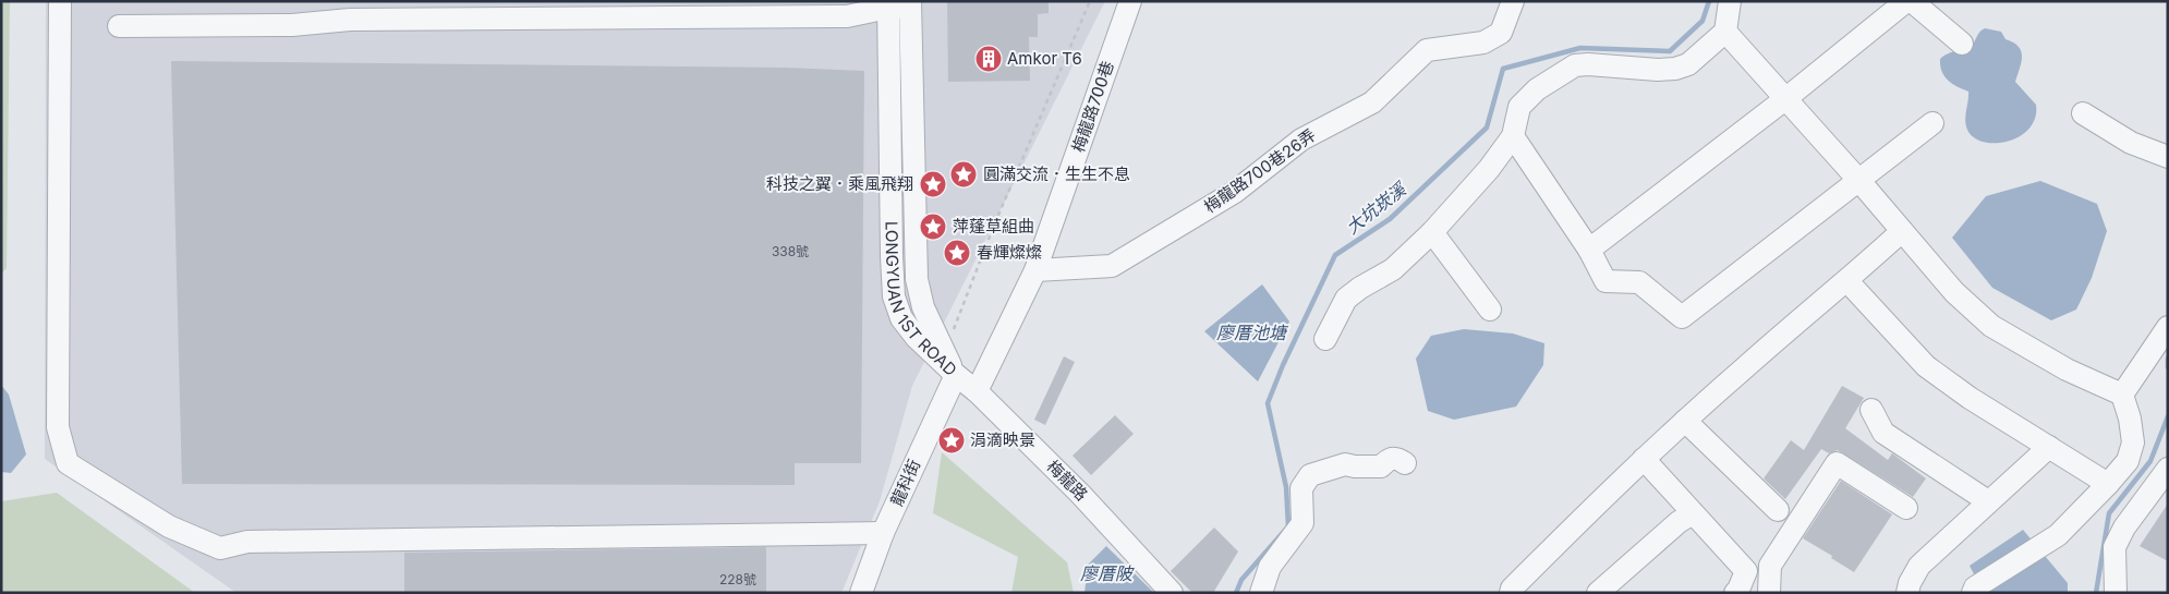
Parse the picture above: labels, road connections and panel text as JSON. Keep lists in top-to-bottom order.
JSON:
{
  "streets": {
    "street": [
      "梅龍路700巷",
      "梅龍路700巷26弄",
      "LONGYUAN 1ST ROAD",
      "梅龍路",
      "龍科街"
    ]
  },
  "crossings": [
    ["梅龍路700巷", "梅龍路700巷26弄"],
    ["梅龍路700巷", "梅龍路"],
    ["LONGYUAN 1ST ROAD", "梅龍路"],
    ["LONGYUAN 1ST ROAD", "龍科街"],
    ["梅龍路", "龍科街"]
  ],
  "water": ["大坑崁溪", "廖厝池塘", "廖厝陂"],
  "places": {
    "building": ["Amkor T6"],
    "place": [
      "圓滿交流．生生不息",
      "科技之翼．乘風飛翔",
      "萍蓬草組曲",
      "春輝燦燦",
      "涓滴映景"
    ]
  },
  "house_numbers": ["338號", "228號"]
}
